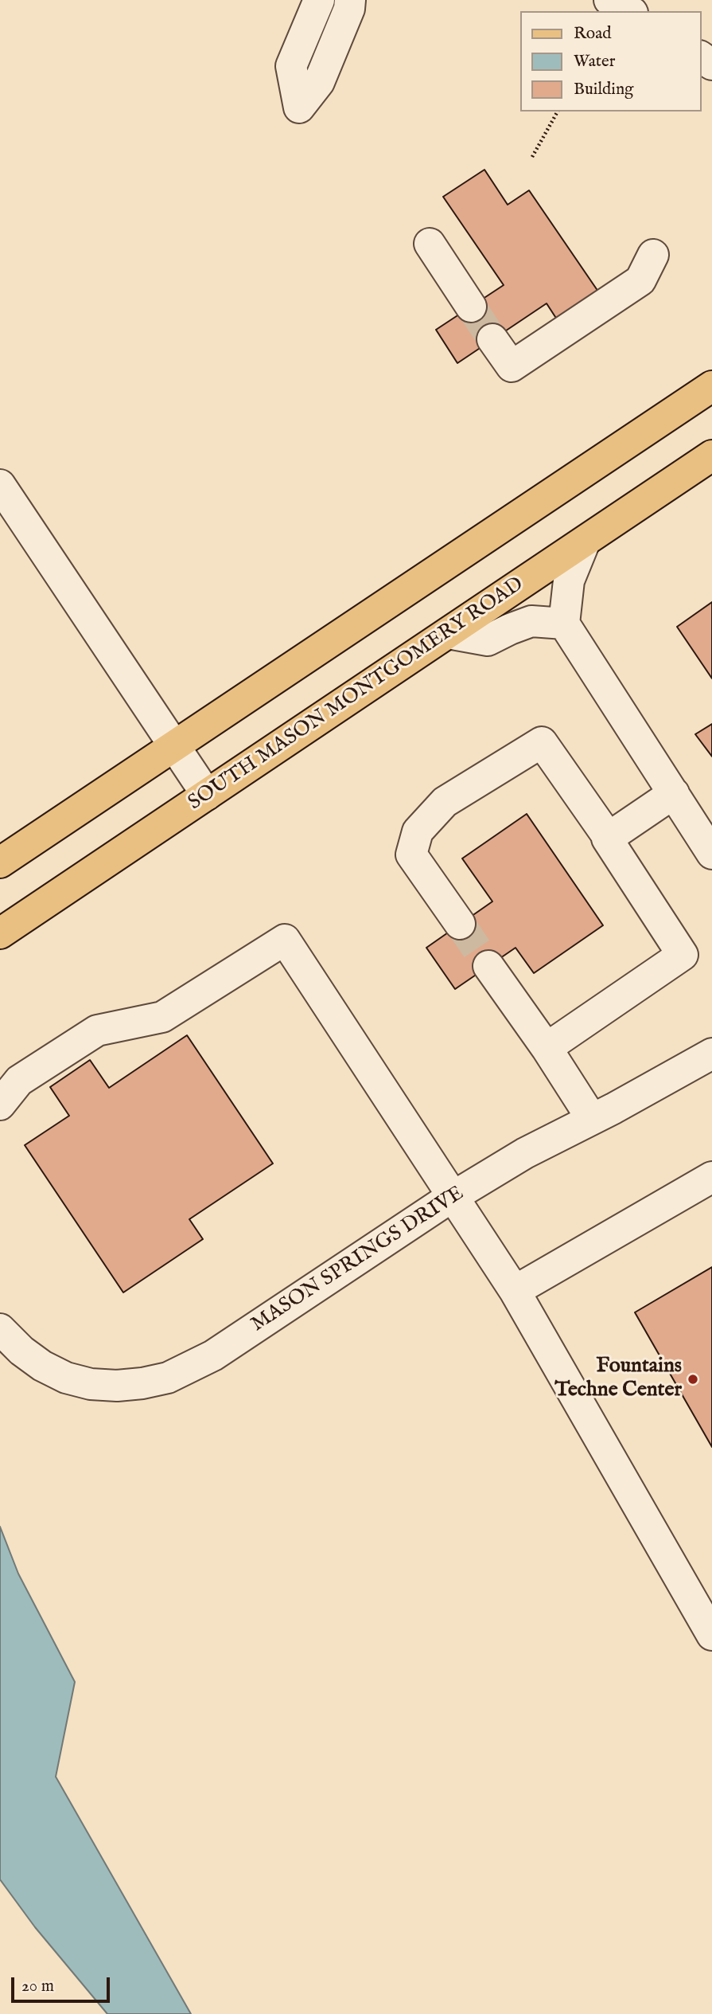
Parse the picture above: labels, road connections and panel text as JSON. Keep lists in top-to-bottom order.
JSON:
{
  "streets": {
    "main road": ["SOUTH MASON MONTGOMERY ROAD"],
    "street": ["MASON SPRINGS DRIVE"]
  },
  "places": ["Fountains Techne Center"],
  "legend": ["Road", "Water", "Building"],
  "scale_bar": "20 m"
}
